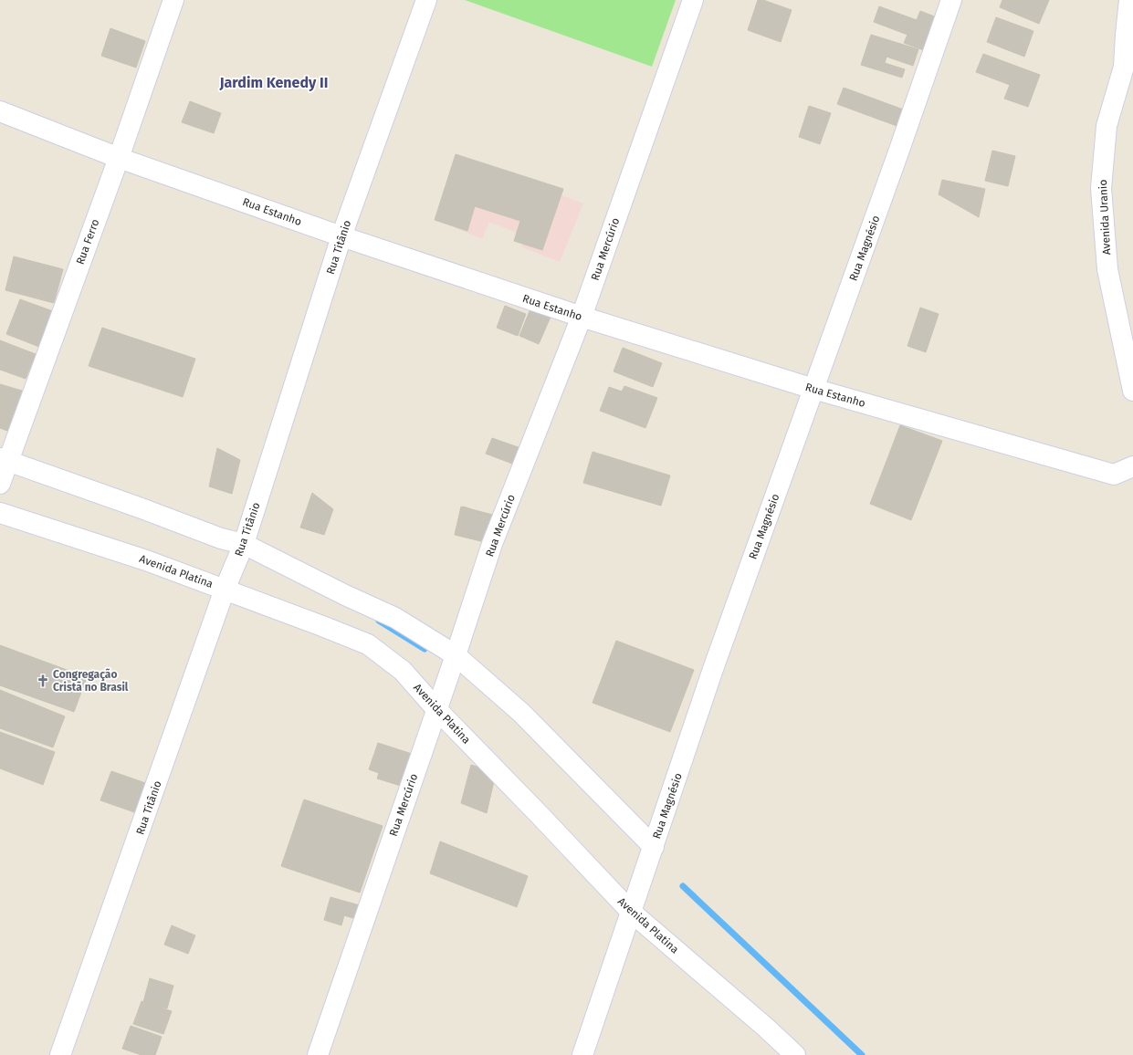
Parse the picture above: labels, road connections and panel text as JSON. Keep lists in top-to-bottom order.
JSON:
{
  "streets": {
    "street": [
      "Rua Estanho",
      "Avenida Uranio",
      "Rua Ferro",
      "Rua Titânio",
      "Rua Magnésio",
      "Rua Mercúrio",
      "Avenida Platina"
    ]
  },
  "crossings": [
    ["Rua Estanho", "Rua Ferro"],
    ["Rua Estanho", "Rua Titânio"],
    ["Rua Estanho", "Rua Magnésio"],
    ["Rua Estanho", "Rua Mercúrio"],
    ["Rua Titânio", "Avenida Platina"],
    ["Rua Magnésio", "Avenida Platina"],
    ["Rua Mercúrio", "Avenida Platina"]
  ],
  "districts": ["Jardim Kenedy II"],
  "places": {
    "church": ["Congregação Cristã no Brasil"]
  }
}
